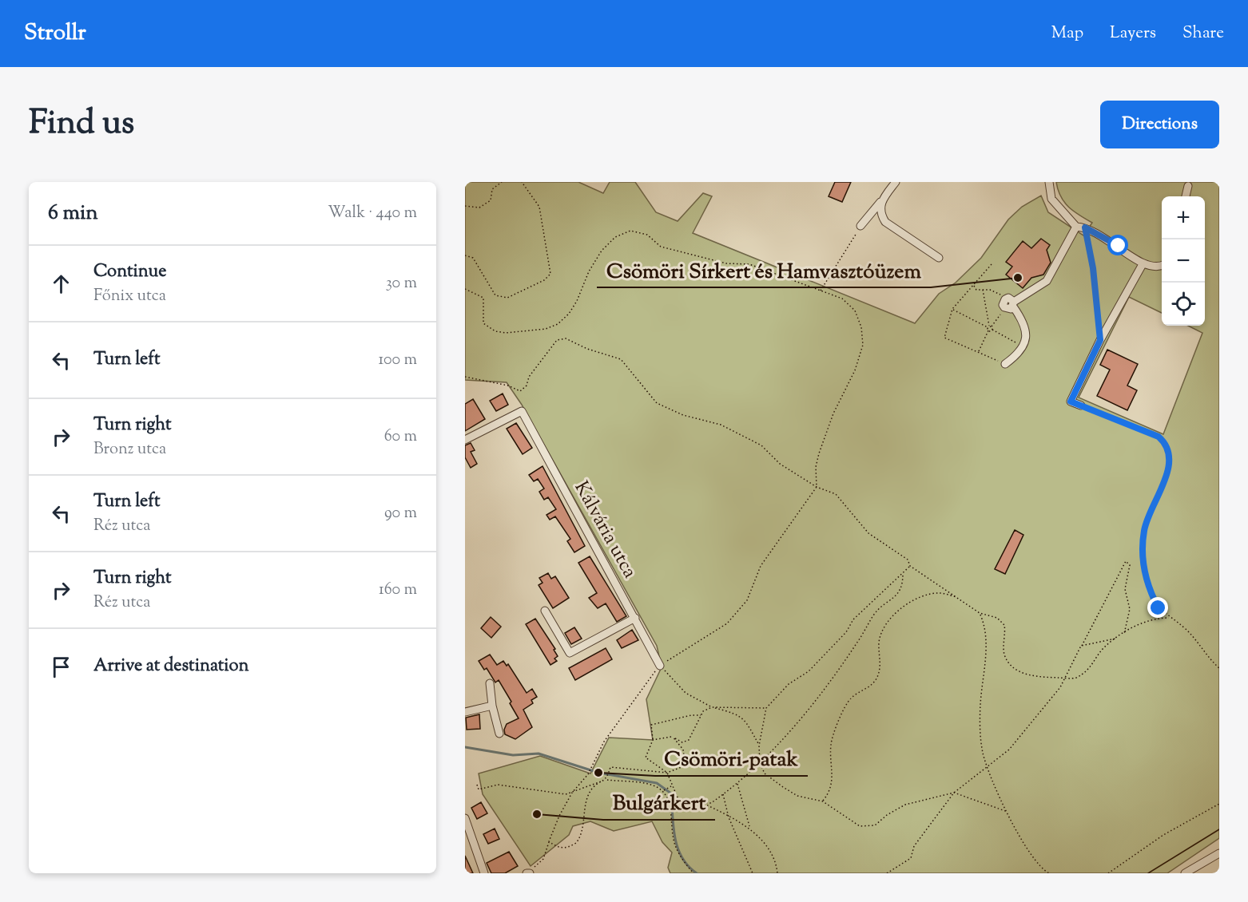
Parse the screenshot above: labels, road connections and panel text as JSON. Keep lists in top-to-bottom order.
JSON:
{
  "streets": {
    "street": ["Kálvária utca"]
  },
  "places": ["Csömöri Sírkert és Hamvasztóüzem", "Csömöri-patak", "Bulgárkert"],
  "page": {
    "header": "Strollr",
    "nav": ["Map", "Layers", "Share"],
    "title": "Find us",
    "buttons": "Directions",
    "heading": ["6 min", "Walk · 440 m"],
    "map_buttons": ["+", "−"],
    "list": [
      ["Continue", "Főnix utca", "30 m"],
      ["Turn left", "100 m"],
      ["Turn right", "Bronz utca", "60 m"],
      ["Turn left", "Réz utca", "90 m"],
      ["Turn right", "Réz utca", "160 m"],
      "Arrive at destination"
    ]
  }
}
